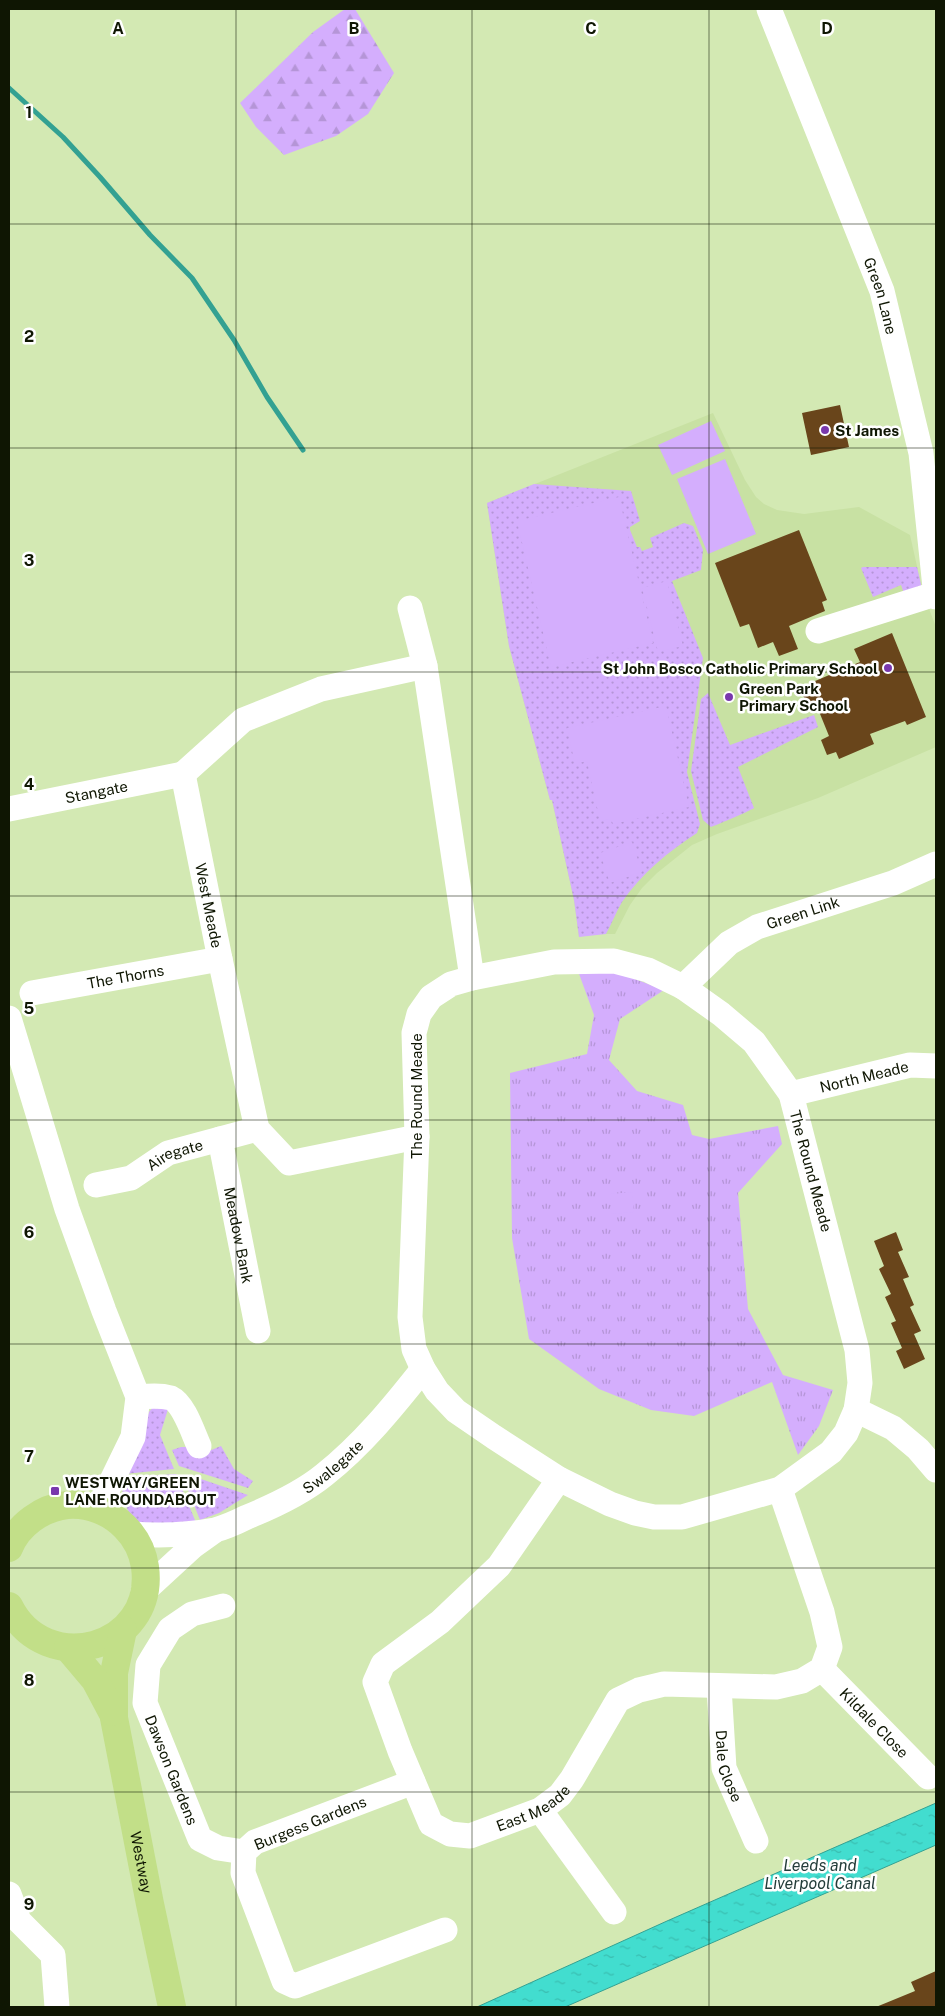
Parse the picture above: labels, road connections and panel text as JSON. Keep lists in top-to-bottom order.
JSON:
{
  "streets": {
    "main road": ["Westway"],
    "street": [
      "Green Lane",
      "Stangate",
      "West Meade",
      "Green Link",
      "The Thorns",
      "North Meade",
      "The Round Meade",
      "Airegate",
      "Meadow Bank",
      "Swalegate",
      "Kildale Close",
      "Dale Close",
      "Dawson Gardens",
      "East Meade",
      "Burgess Gardens"
    ]
  },
  "crossings": [
    ["Stangate", "West Meade"],
    ["West Meade", "The Thorns"],
    ["West Meade", "Airegate"],
    ["Green Link", "The Round Meade"],
    ["North Meade", "The Round Meade"],
    ["The Round Meade", "Swalegate"],
    ["The Round Meade", "East Meade"],
    ["Airegate", "Meadow Bank"],
    ["Kildale Close", "East Meade"],
    ["Dale Close", "East Meade"],
    ["Dawson Gardens", "Burgess Gardens"],
    ["East Meade", "Burgess Gardens"]
  ],
  "water": ["Leeds and Liverpool Canal"],
  "places": {
    "other": ["St James", "St John Bosco Catholic Primary School", "Green Park Primary School"],
    "transit": ["WESTWAY/GREEN LANE ROUNDABOUT"]
  },
  "grid": {
    "columns": [
      "A",
      "B",
      "C",
      "D"
    ],
    "rows": [
      "1",
      "2",
      "3",
      "4",
      "5",
      "6",
      "7",
      "8",
      "9"
    ]
  }
}
